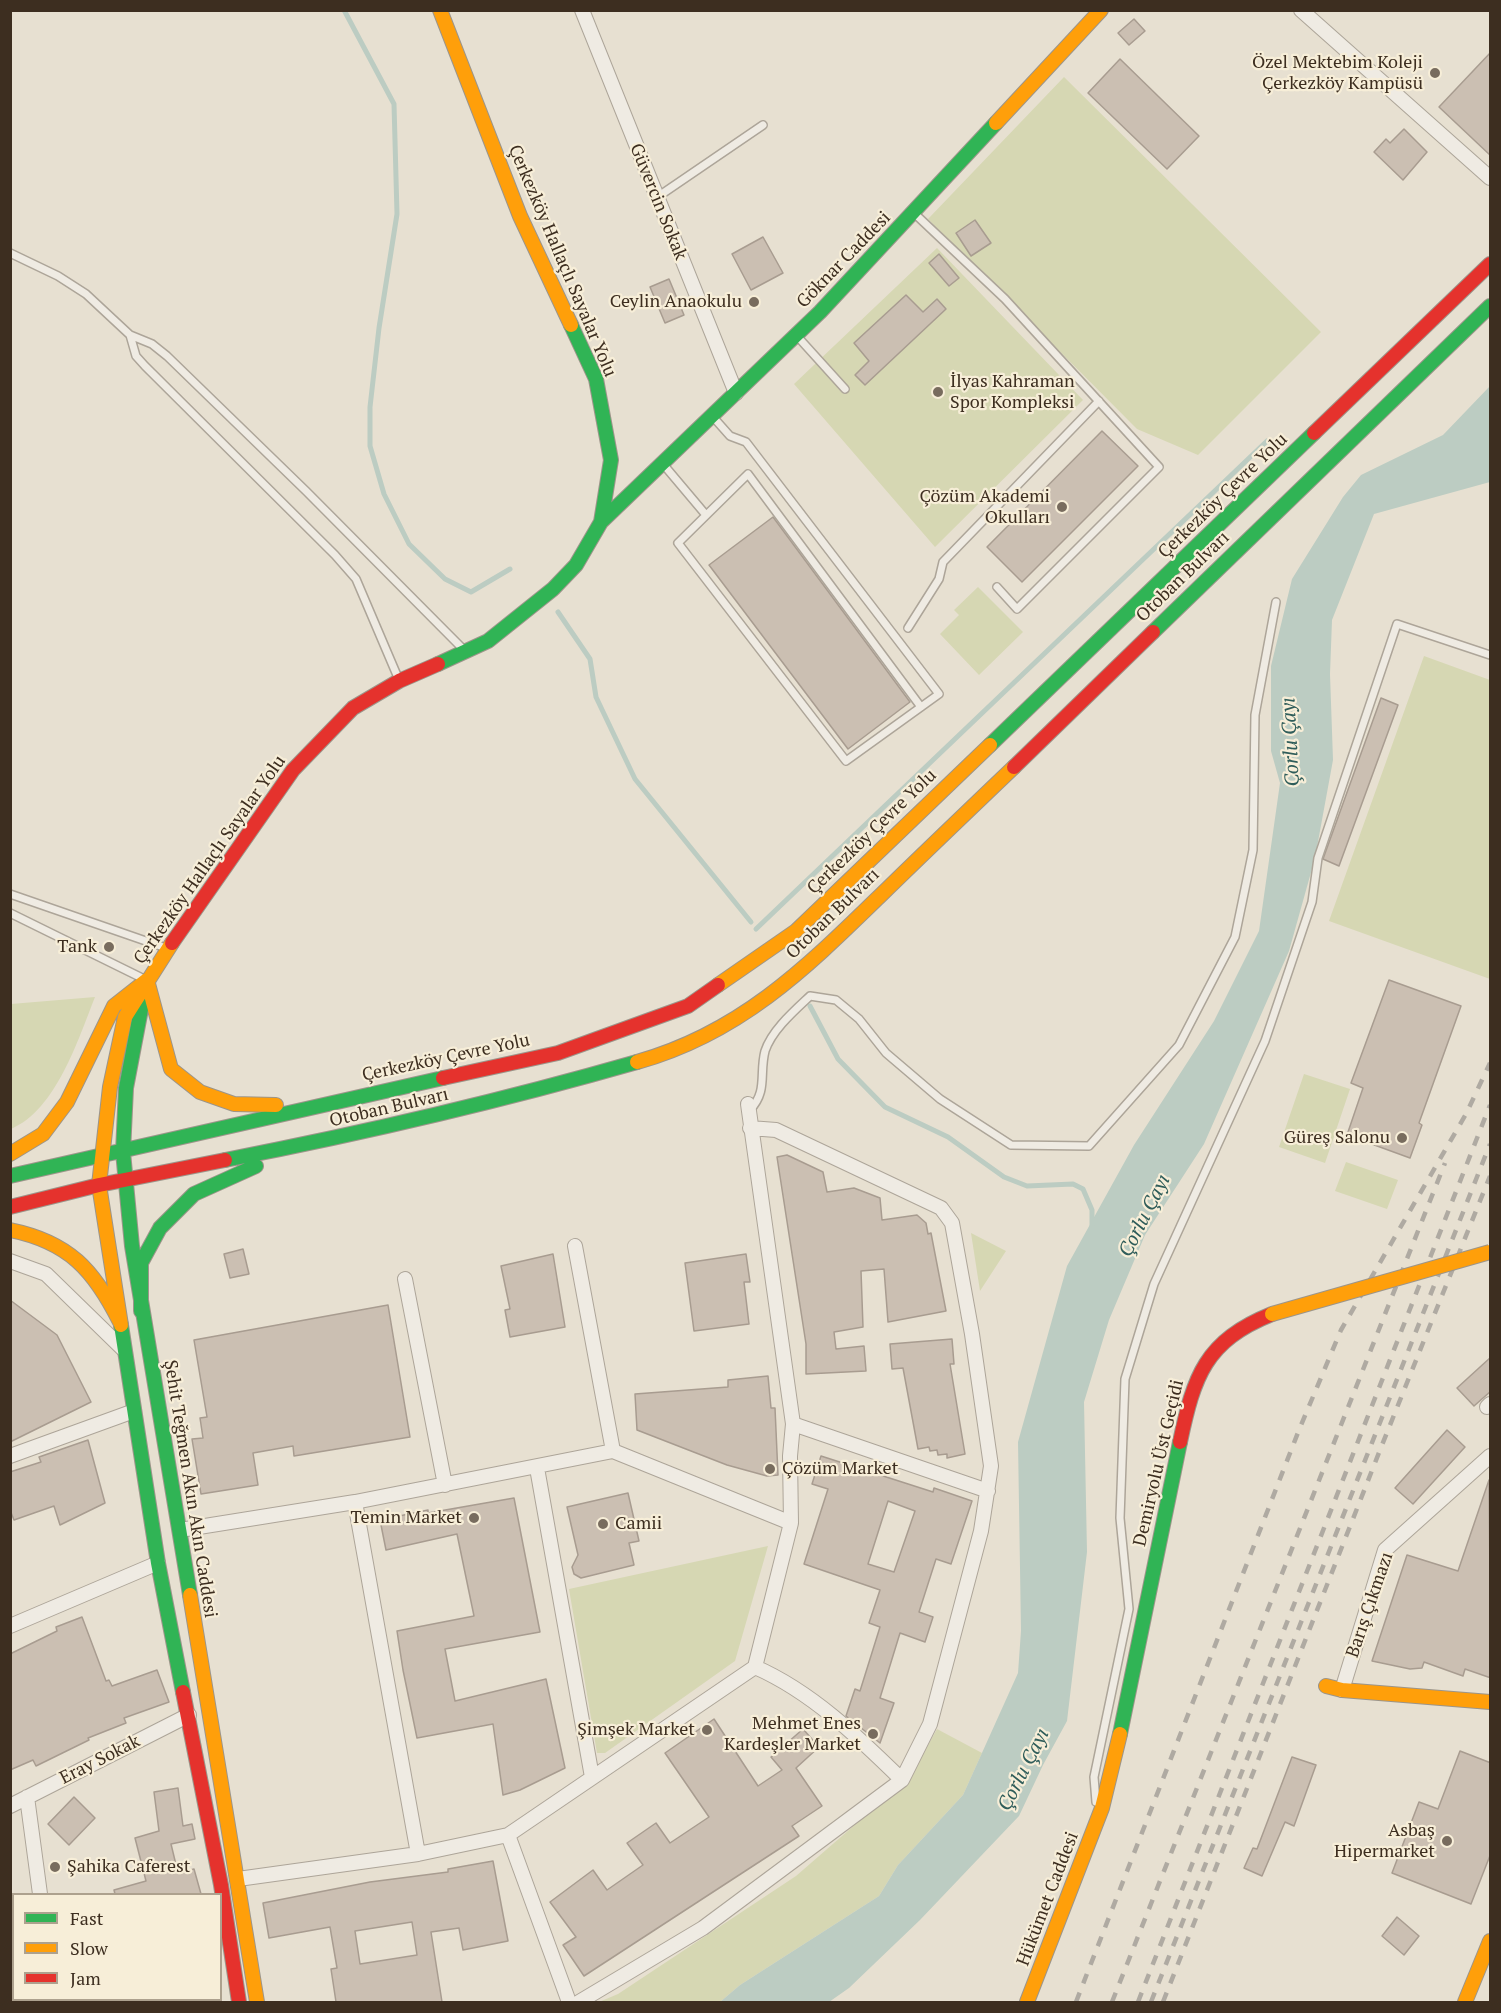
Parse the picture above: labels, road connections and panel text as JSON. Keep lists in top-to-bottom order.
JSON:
{
  "streets": {
    "main road": [
      "Göknar Caddesi",
      "Çerkezköy Hallaçlı Sayalar Yolu",
      "Çerkezköy Çevre Yolu",
      "Otoban Bulvarı",
      "Demiryolu Üst Geçidi",
      "Şehit Teğmen Akın Akın Caddesi",
      "Hükümet Caddesi"
    ],
    "street": ["Güvercin Sokak", "Barış Çıkmazı", "Eray Sokak"]
  },
  "crossings": [
    ["Güvercin Sokak", "Göknar Caddesi"],
    ["Göknar Caddesi", "Çerkezköy Hallaçlı Sayalar Yolu"],
    ["Çerkezköy Hallaçlı Sayalar Yolu", "Şehit Teğmen Akın Akın Caddesi"],
    ["Çerkezköy Çevre Yolu", "Şehit Teğmen Akın Akın Caddesi"],
    ["Otoban Bulvarı", "Şehit Teğmen Akın Akın Caddesi"],
    ["Demiryolu Üst Geçidi", "Hükümet Caddesi"]
  ],
  "water": ["Çorlu Çayı"],
  "places": [
    "Özel Mektebim Koleji Çerkezköy Kampüsü",
    "Ceylin Anaokulu",
    "İlyas Kahraman Spor Kompleksi",
    "Çözüm Akademi Okulları",
    "Tank",
    "Güreş Salonu",
    "Çözüm Market",
    "Temin Market",
    "Camii",
    "Şimşek Market",
    "Mehmet Enes Kardeşler Market",
    "Asbaş Hipermarket",
    "Şahika Caferest"
  ],
  "legend": ["Fast", "Slow", "Jam"]
}
